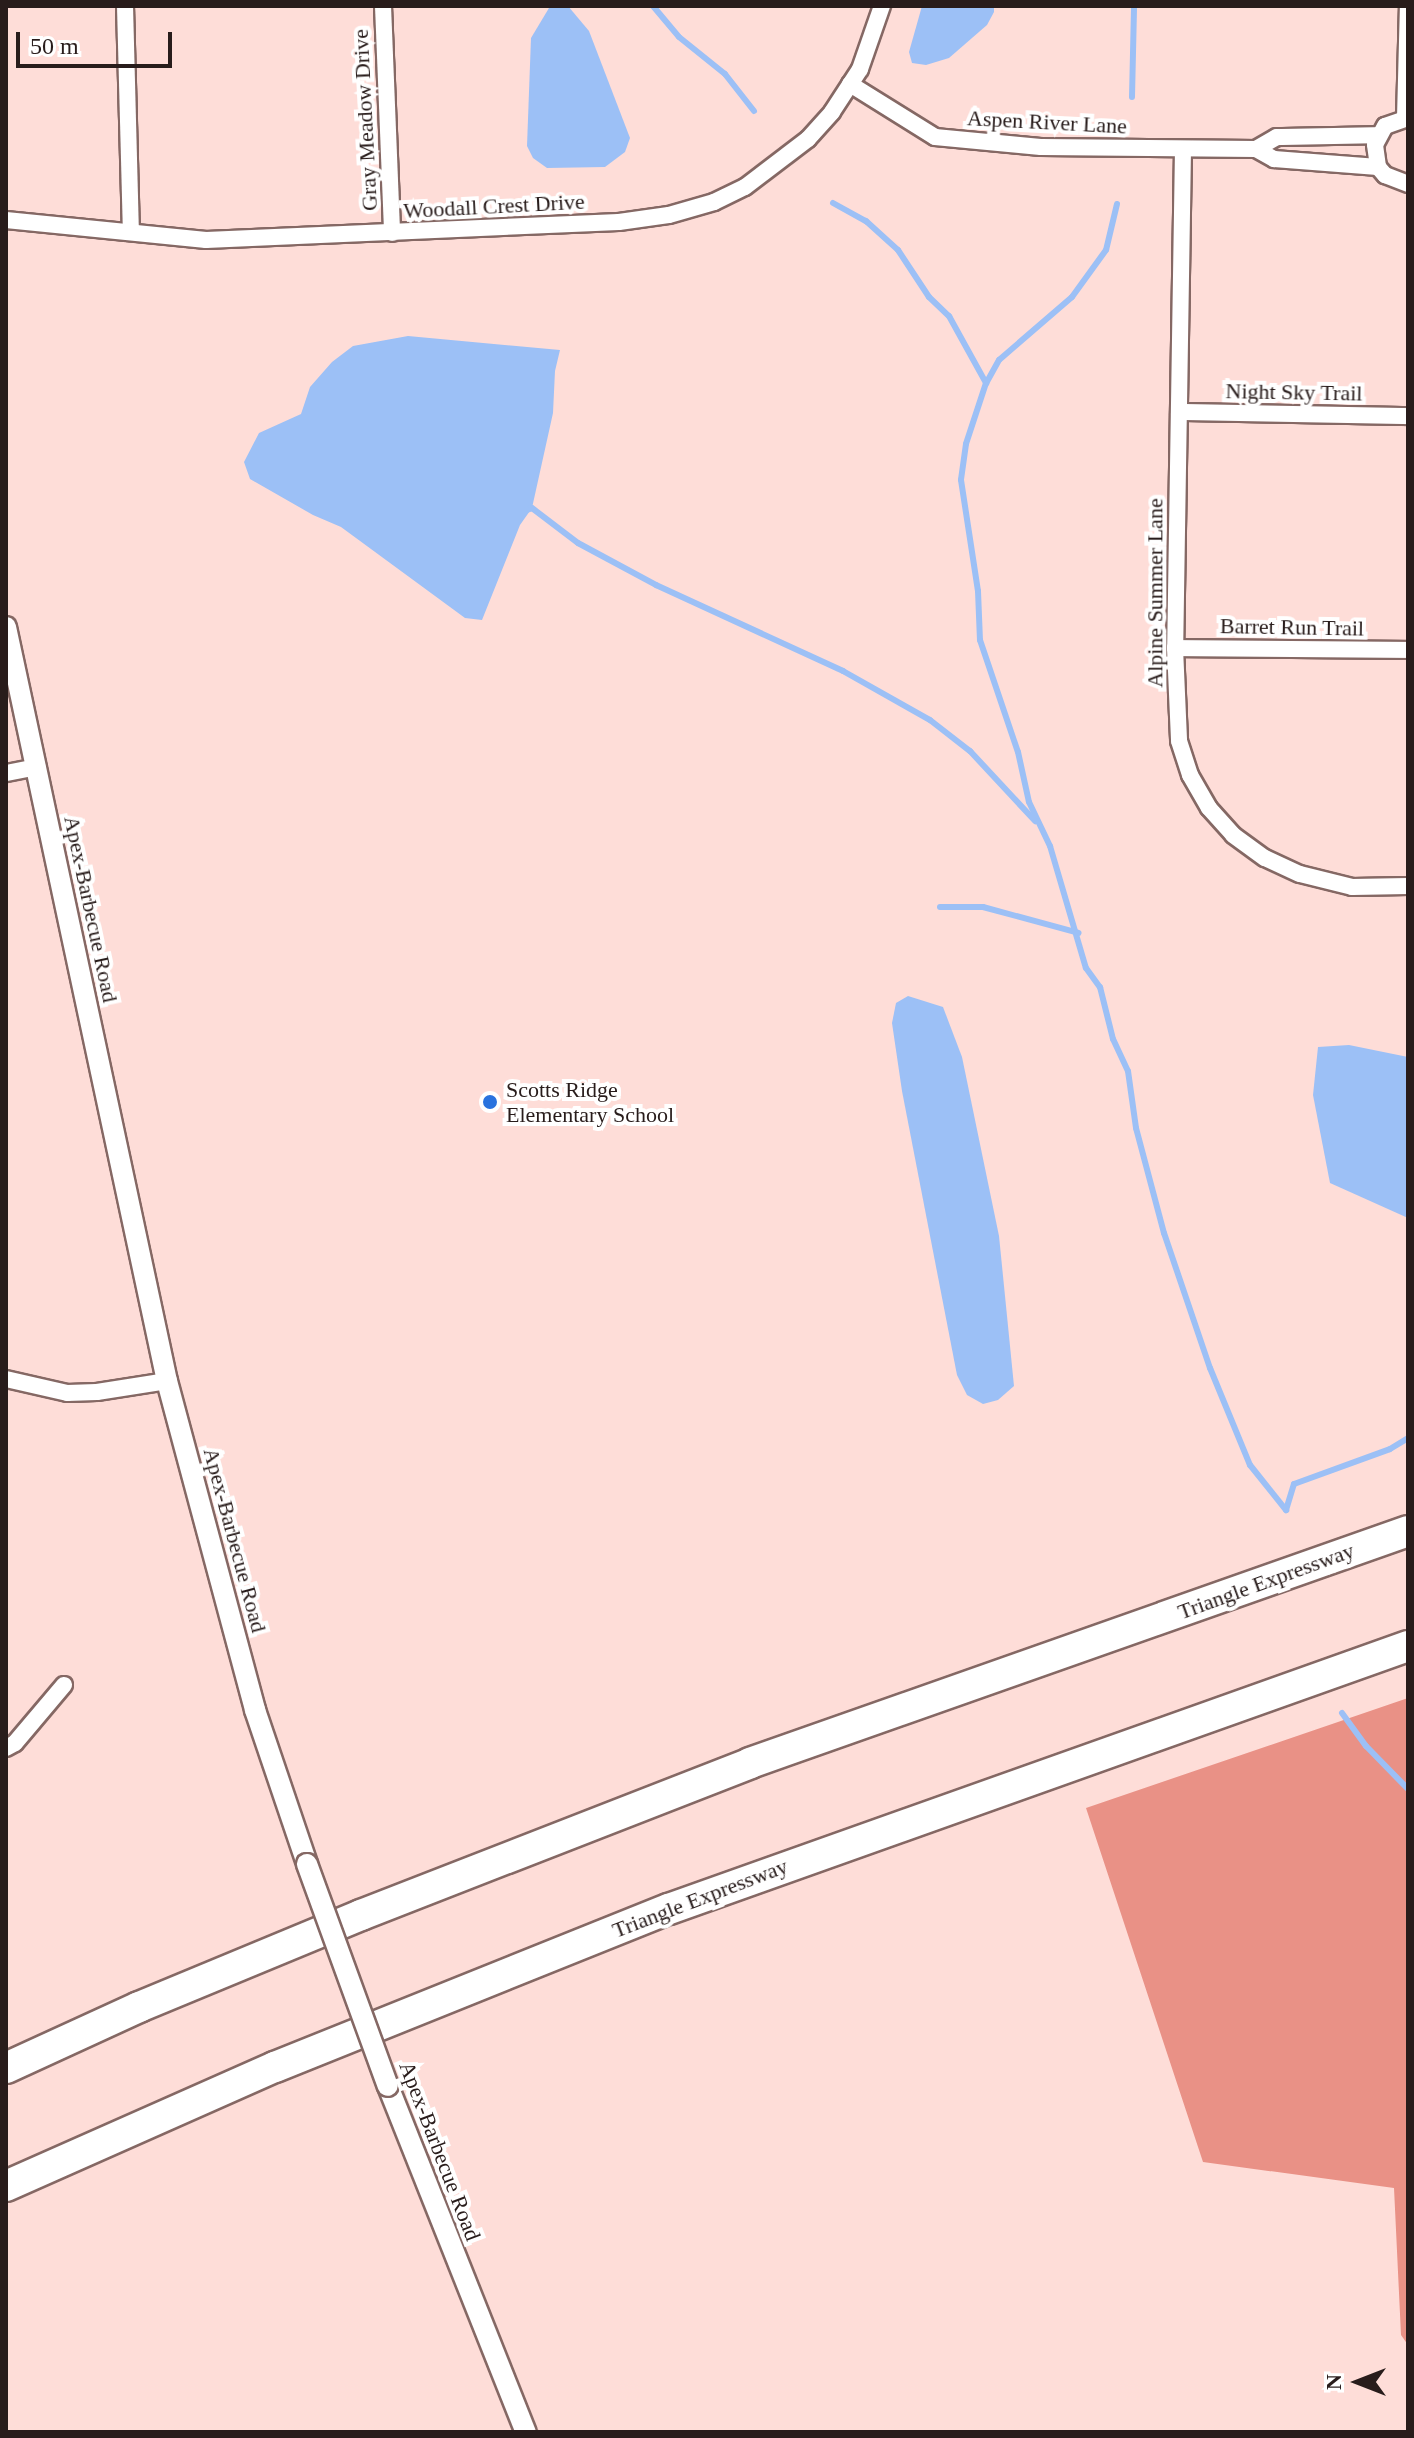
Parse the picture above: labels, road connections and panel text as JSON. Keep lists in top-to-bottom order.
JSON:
{
  "streets": {
    "highway": ["Triangle Expressway"],
    "street": [
      "Gray Meadow Drive",
      "Aspen River Lane",
      "Woodall Crest Drive",
      "Night Sky Trail",
      "Alpine Summer Lane",
      "Barret Run Trail",
      "Apex-Barbecue Road"
    ]
  },
  "crossings": [
    ["Gray Meadow Drive", "Woodall Crest Drive"],
    ["Aspen River Lane", "Woodall Crest Drive"],
    ["Aspen River Lane", "Alpine Summer Lane"],
    ["Night Sky Trail", "Alpine Summer Lane"],
    ["Alpine Summer Lane", "Barret Run Trail"]
  ],
  "places": ["Scotts Ridge Elementary School"],
  "scale_bar": "50 m",
  "north": "left"
}
